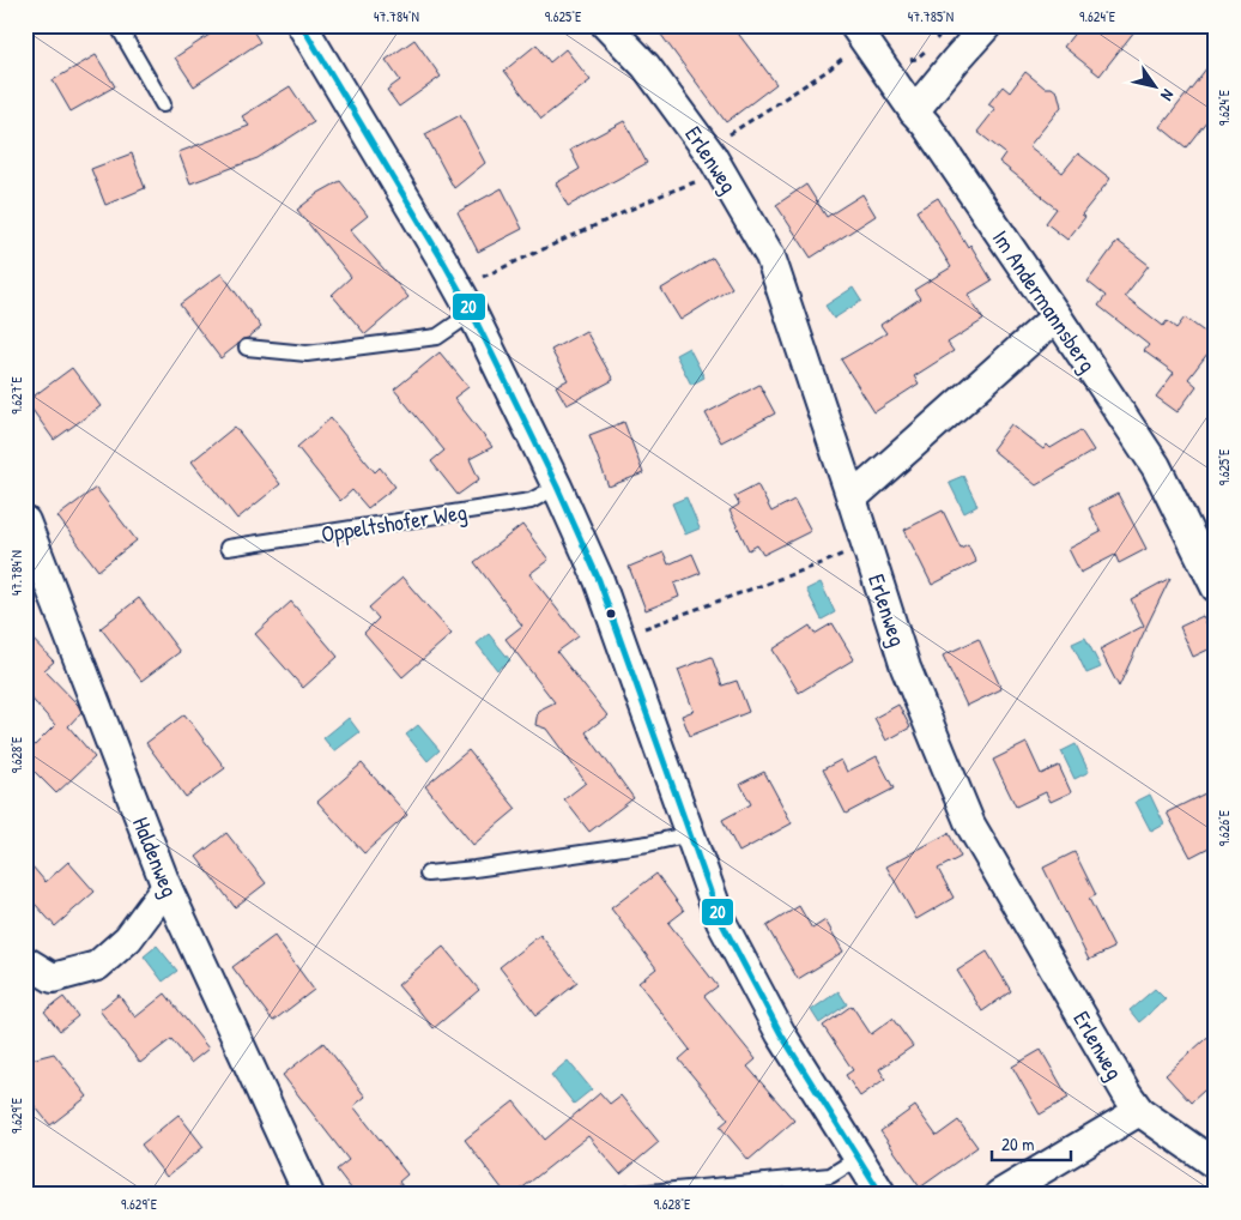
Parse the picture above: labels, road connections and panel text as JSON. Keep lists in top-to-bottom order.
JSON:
{
  "streets": {
    "street": ["Erlenweg", "Im Andermannsberg", "Haldenweg"],
    "lane": ["Oppeltshofer Weg"]
  },
  "lines": ["transit line 20"],
  "scale_bar": "20 m",
  "north": "bottom right",
  "coordinates": [
    "47.784°N",
    "9.625°E",
    "47.785°N",
    "9.624°E",
    "9.627°E",
    "9.628°E",
    "9.626°E",
    "9.629°E"
  ]
}
